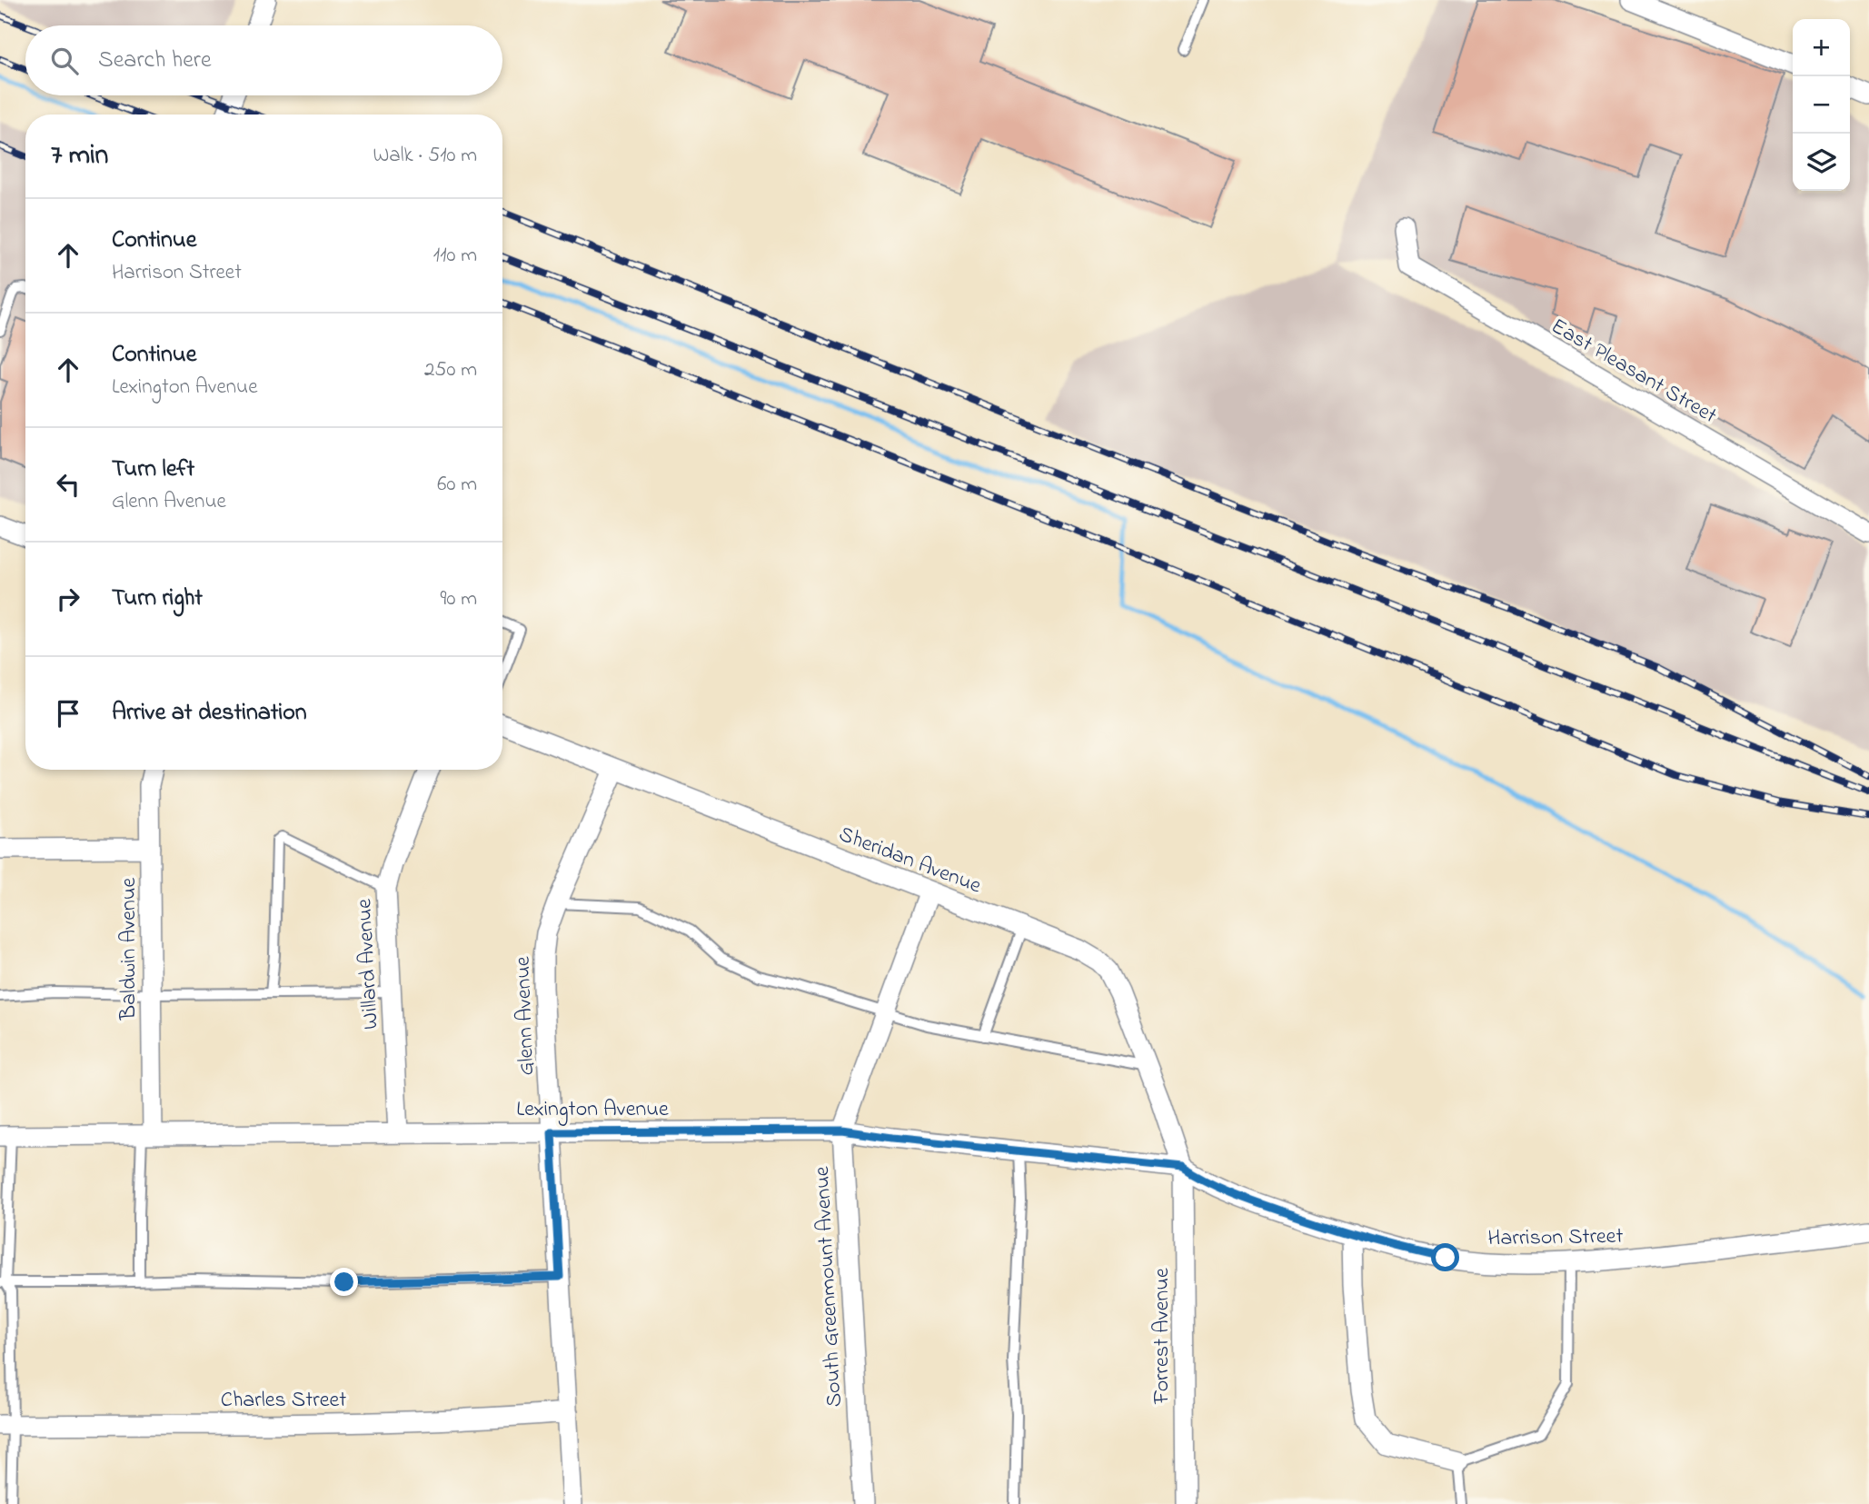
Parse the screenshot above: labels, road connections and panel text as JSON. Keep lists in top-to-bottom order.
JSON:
{
  "streets": {
    "street": [
      "East Pleasant Street",
      "Sheridan Avenue",
      "Baldwin Avenue",
      "Willard Avenue",
      "Glenn Avenue",
      "Lexington Avenue",
      "Harrison Street",
      "South Greenmount Avenue",
      "Forrest Avenue",
      "Charles Street"
    ]
  },
  "crossings": [
    ["Sheridan Avenue", "Glenn Avenue"],
    ["Sheridan Avenue", "Lexington Avenue"],
    ["Sheridan Avenue", "Harrison Street"],
    ["Sheridan Avenue", "South Greenmount Avenue"],
    ["Sheridan Avenue", "Forrest Avenue"],
    ["Baldwin Avenue", "Lexington Avenue"],
    ["Willard Avenue", "Lexington Avenue"],
    ["Glenn Avenue", "Lexington Avenue"],
    ["Glenn Avenue", "Charles Street"],
    ["Lexington Avenue", "Harrison Street"],
    ["Lexington Avenue", "South Greenmount Avenue"],
    ["Lexington Avenue", "Forrest Avenue"],
    ["Harrison Street", "Forrest Avenue"]
  ],
  "page": {
    "map_buttons": ["+", "−"],
    "search": "Search here",
    "heading": ["7 min", "Walk · 510 m"],
    "list": [
      ["Continue", "Harrison Street", "110 m"],
      ["Continue", "Lexington Avenue", "250 m"],
      ["Turn left", "Glenn Avenue", "60 m"],
      ["Turn right", "90 m"],
      "Arrive at destination"
    ]
  }
}
